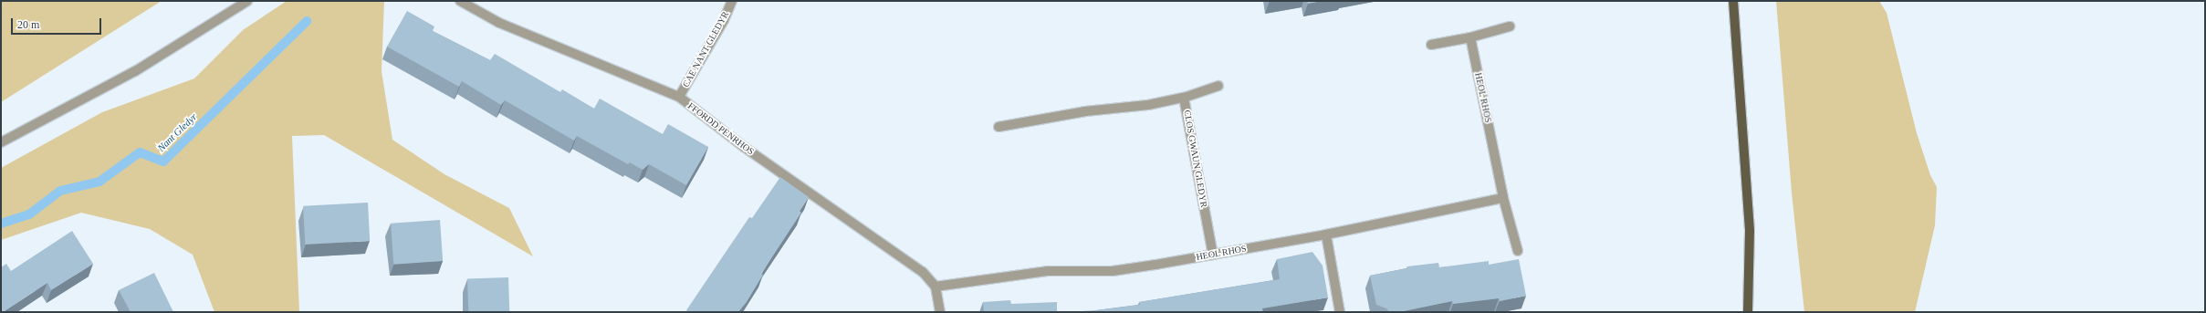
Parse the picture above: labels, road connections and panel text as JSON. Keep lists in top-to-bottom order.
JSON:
{
  "streets": {
    "street": [
      "CAE NANT GLEDYR",
      "HEOL RHOS",
      "FFORDD PENRHOS",
      "CLOS GWAUN GLEDYR"
    ]
  },
  "crossings": [
    ["CAE NANT GLEDYR", "FFORDD PENRHOS"],
    ["HEOL RHOS", "FFORDD PENRHOS"],
    ["HEOL RHOS", "CLOS GWAUN GLEDYR"]
  ],
  "water": ["Nant Gledyr"],
  "scale_bar": "20 m"
}
